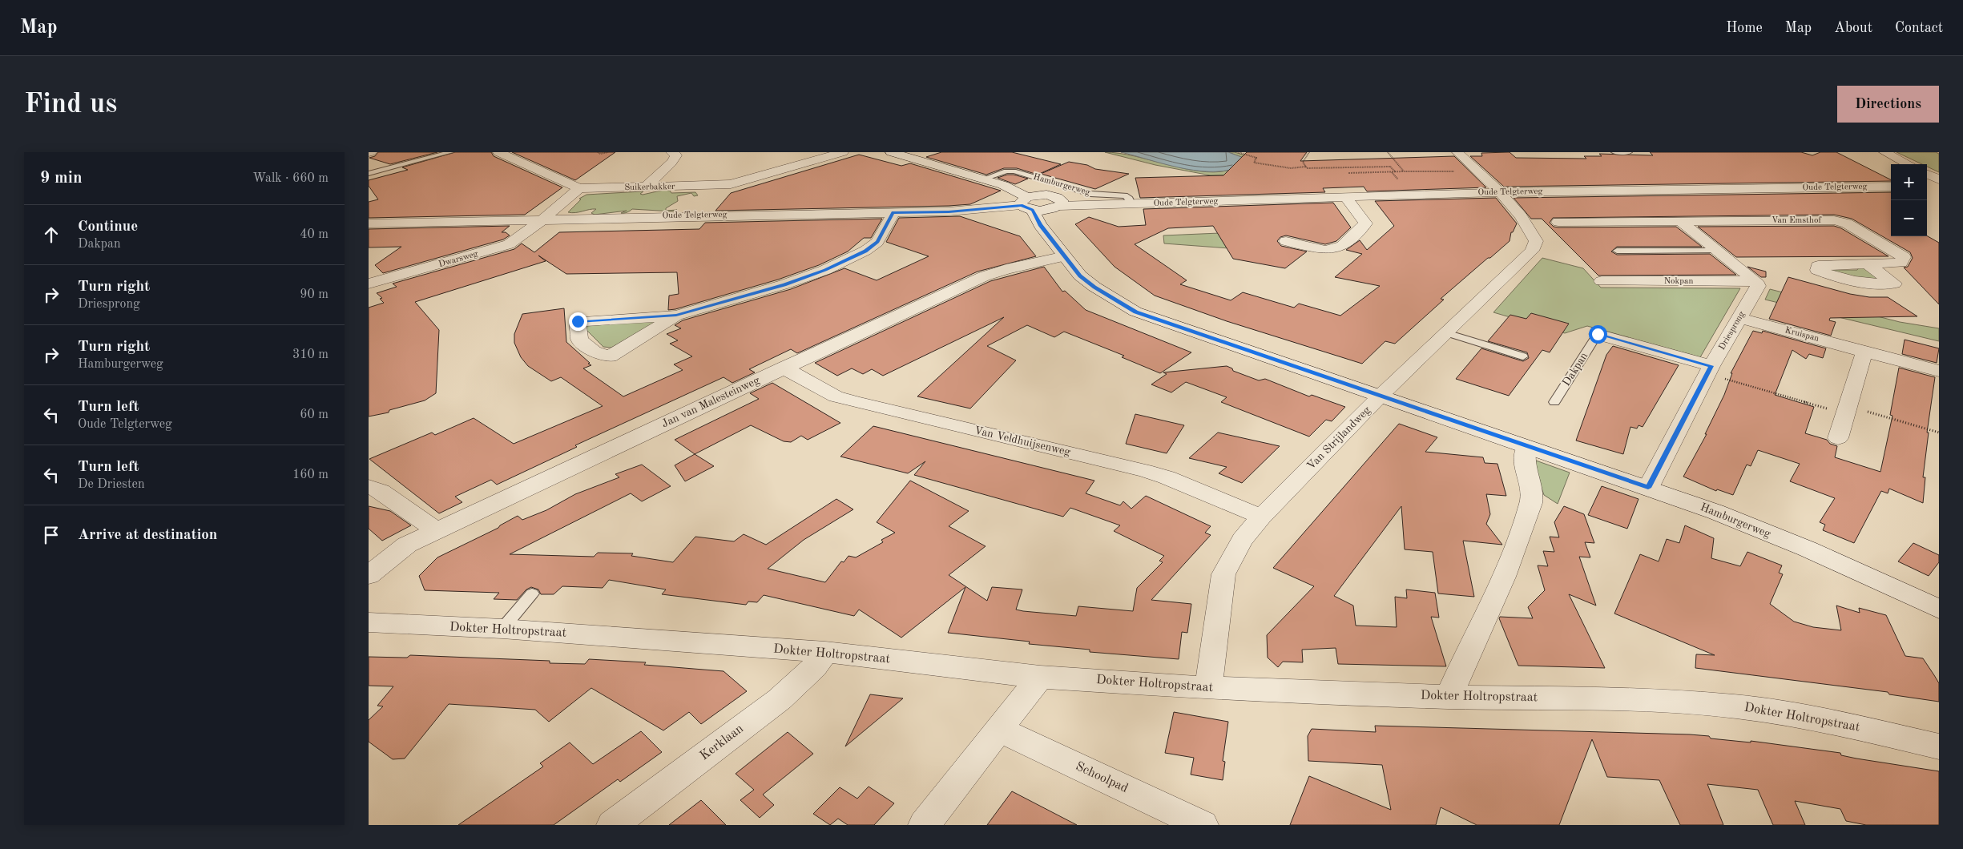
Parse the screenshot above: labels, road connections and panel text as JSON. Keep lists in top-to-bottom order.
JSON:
{
  "streets": {
    "street": [
      "Hamburgerweg",
      "Suikerbakker",
      "Oude Telgterweg",
      "Van Emsthof",
      "Dwarsweg",
      "Nokpan",
      "Driesprong",
      "Kruispan",
      "Dakpan",
      "Jan van Malesteinweg",
      "Van Strijlandweg",
      "Van Veldhuijsenweg",
      "Dokter Holtropstraat",
      "Kerklaan",
      "Schoolpad"
    ]
  },
  "crossings": [
    ["Hamburgerweg", "Oude Telgterweg"],
    ["Hamburgerweg", "Driesprong"],
    ["Hamburgerweg", "Jan van Malesteinweg"],
    ["Hamburgerweg", "Van Strijlandweg"],
    ["Oude Telgterweg", "Dwarsweg"],
    ["Oude Telgterweg", "Van Strijlandweg"],
    ["Nokpan", "Driesprong"],
    ["Driesprong", "Kruispan"],
    ["Driesprong", "Dakpan"],
    ["Jan van Malesteinweg", "Van Veldhuijsenweg"],
    ["Van Strijlandweg", "Van Veldhuijsenweg"],
    ["Van Strijlandweg", "Dokter Holtropstraat"],
    ["Dokter Holtropstraat", "Kerklaan"]
  ],
  "page": {
    "header": "Map",
    "nav": [
      "Home",
      "Map",
      "About",
      "Contact"
    ],
    "buttons": "Directions",
    "title": "Find us",
    "heading": ["9 min", "Walk · 660 m"],
    "map_buttons": ["+", "−"],
    "list": [
      ["Continue", "Dakpan", "40 m"],
      ["Turn right", "Driesprong", "90 m"],
      ["Turn right", "Hamburgerweg", "310 m"],
      ["Turn left", "Oude Telgterweg", "60 m"],
      ["Turn left", "De Driesten", "160 m"],
      "Arrive at destination"
    ]
  }
}
